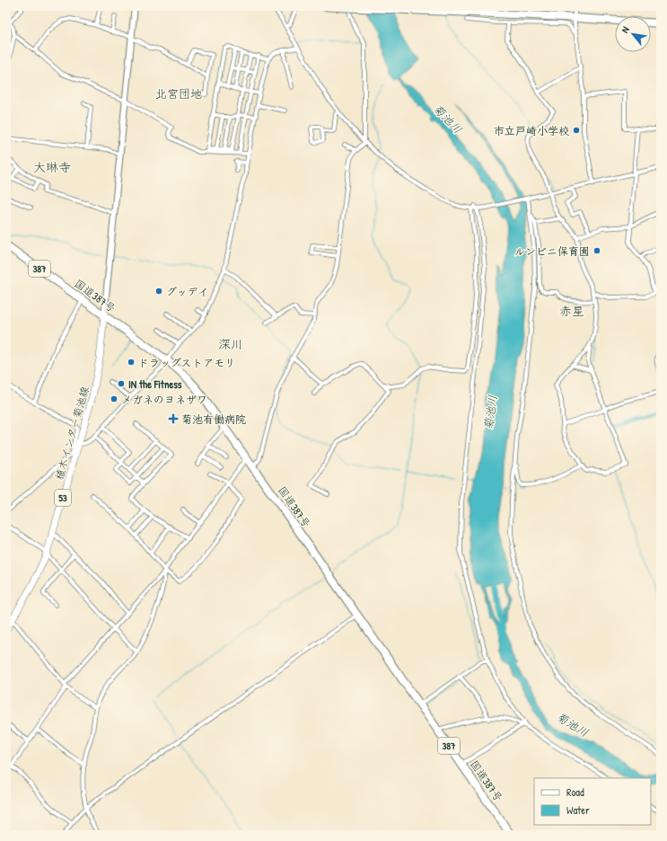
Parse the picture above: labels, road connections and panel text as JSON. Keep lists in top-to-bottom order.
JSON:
{
  "streets": {
    "highway": ["387", "国道387号"],
    "main road": ["植木インター菊池線", "53"]
  },
  "crossings": [
    ["国道387号", "植木インター菊池線"]
  ],
  "districts": [
    "北宮団地",
    "大琳寺",
    "赤星",
    "深川"
  ],
  "water": ["菊池川"],
  "places": {
    "other": [
      "市立戸崎小学校",
      "ルンビニ保育園",
      "グッデイ",
      "ドラッグストアモリ",
      "IN the Fitness",
      "メガネのヨネザワ"
    ],
    "health": ["菊池有働病院"]
  },
  "legend": ["Road", "Water"],
  "north": "top left"
}
